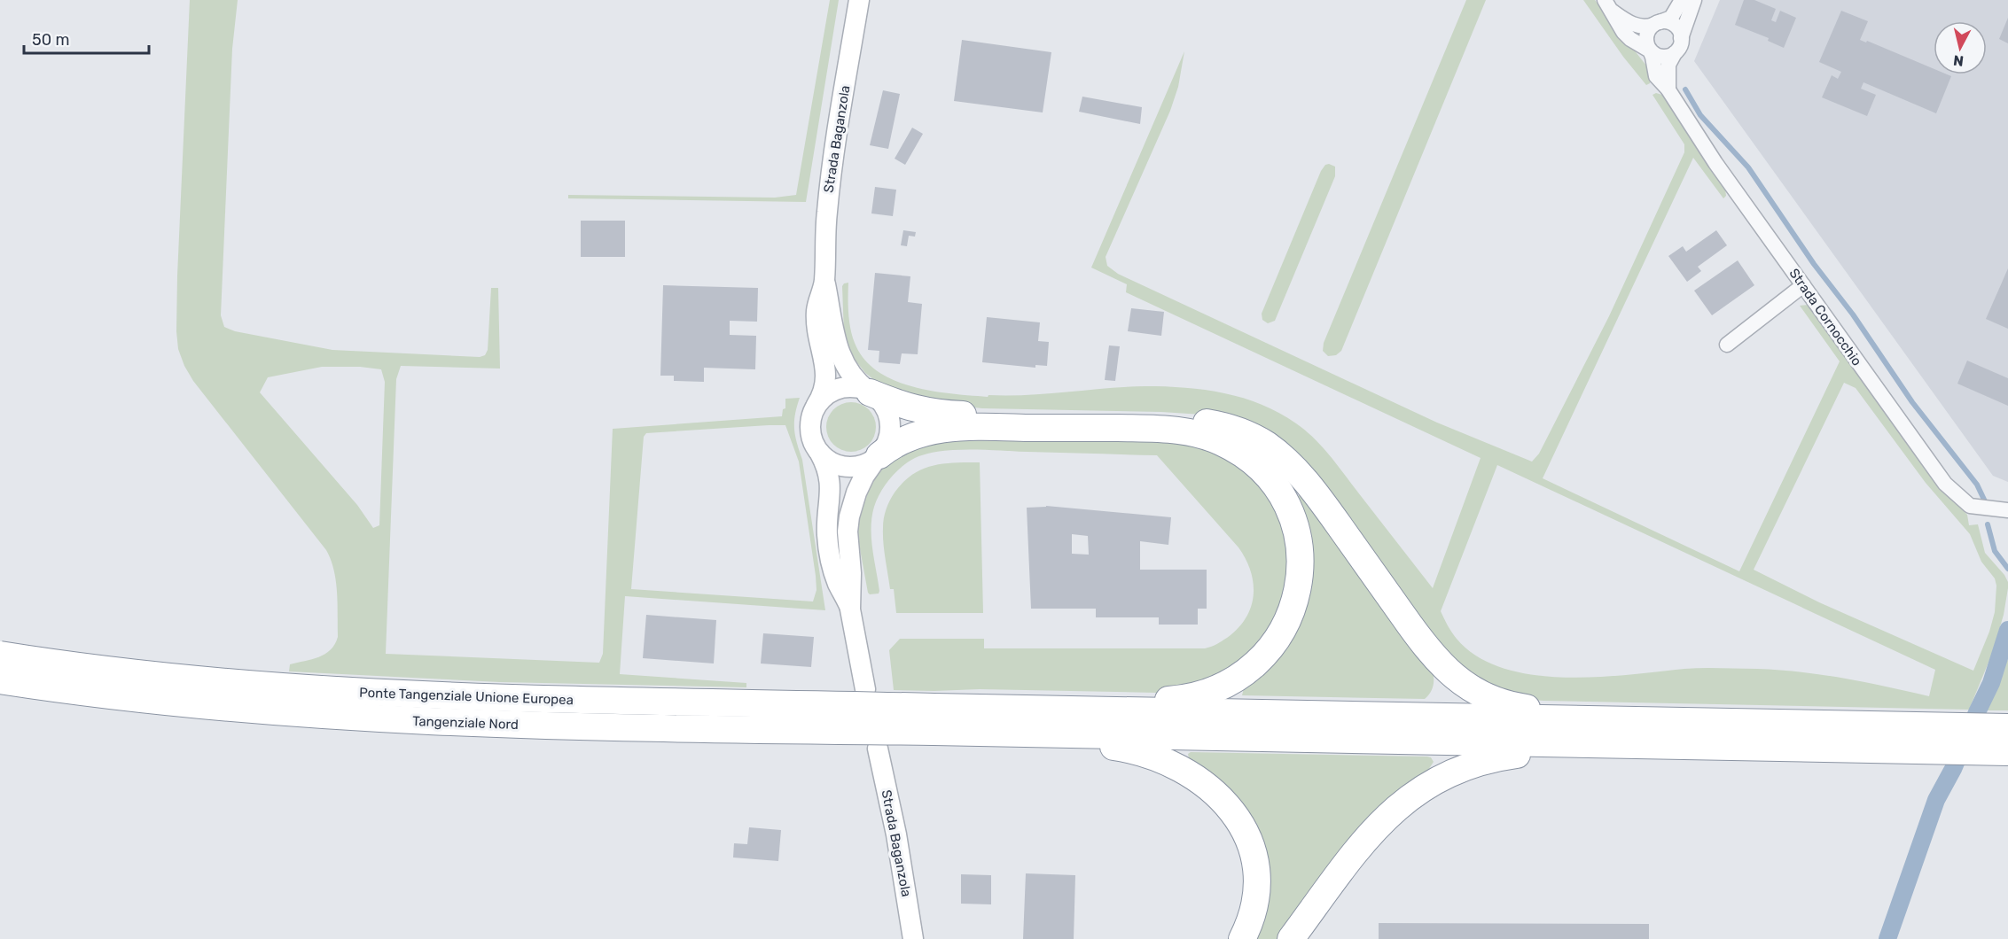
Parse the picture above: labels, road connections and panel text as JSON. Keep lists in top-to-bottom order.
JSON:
{
  "streets": {
    "highway": ["Ponte Tangenziale Unione Europea", "Tangenziale Nord"],
    "main road": ["Strada Baganzola"],
    "street": ["Strada Cornocchio"]
  },
  "crossings": [
    ["Ponte Tangenziale Unione Europea", "Tangenziale Nord"]
  ],
  "scale_bar": "50 m",
  "north": "bottom"
}
